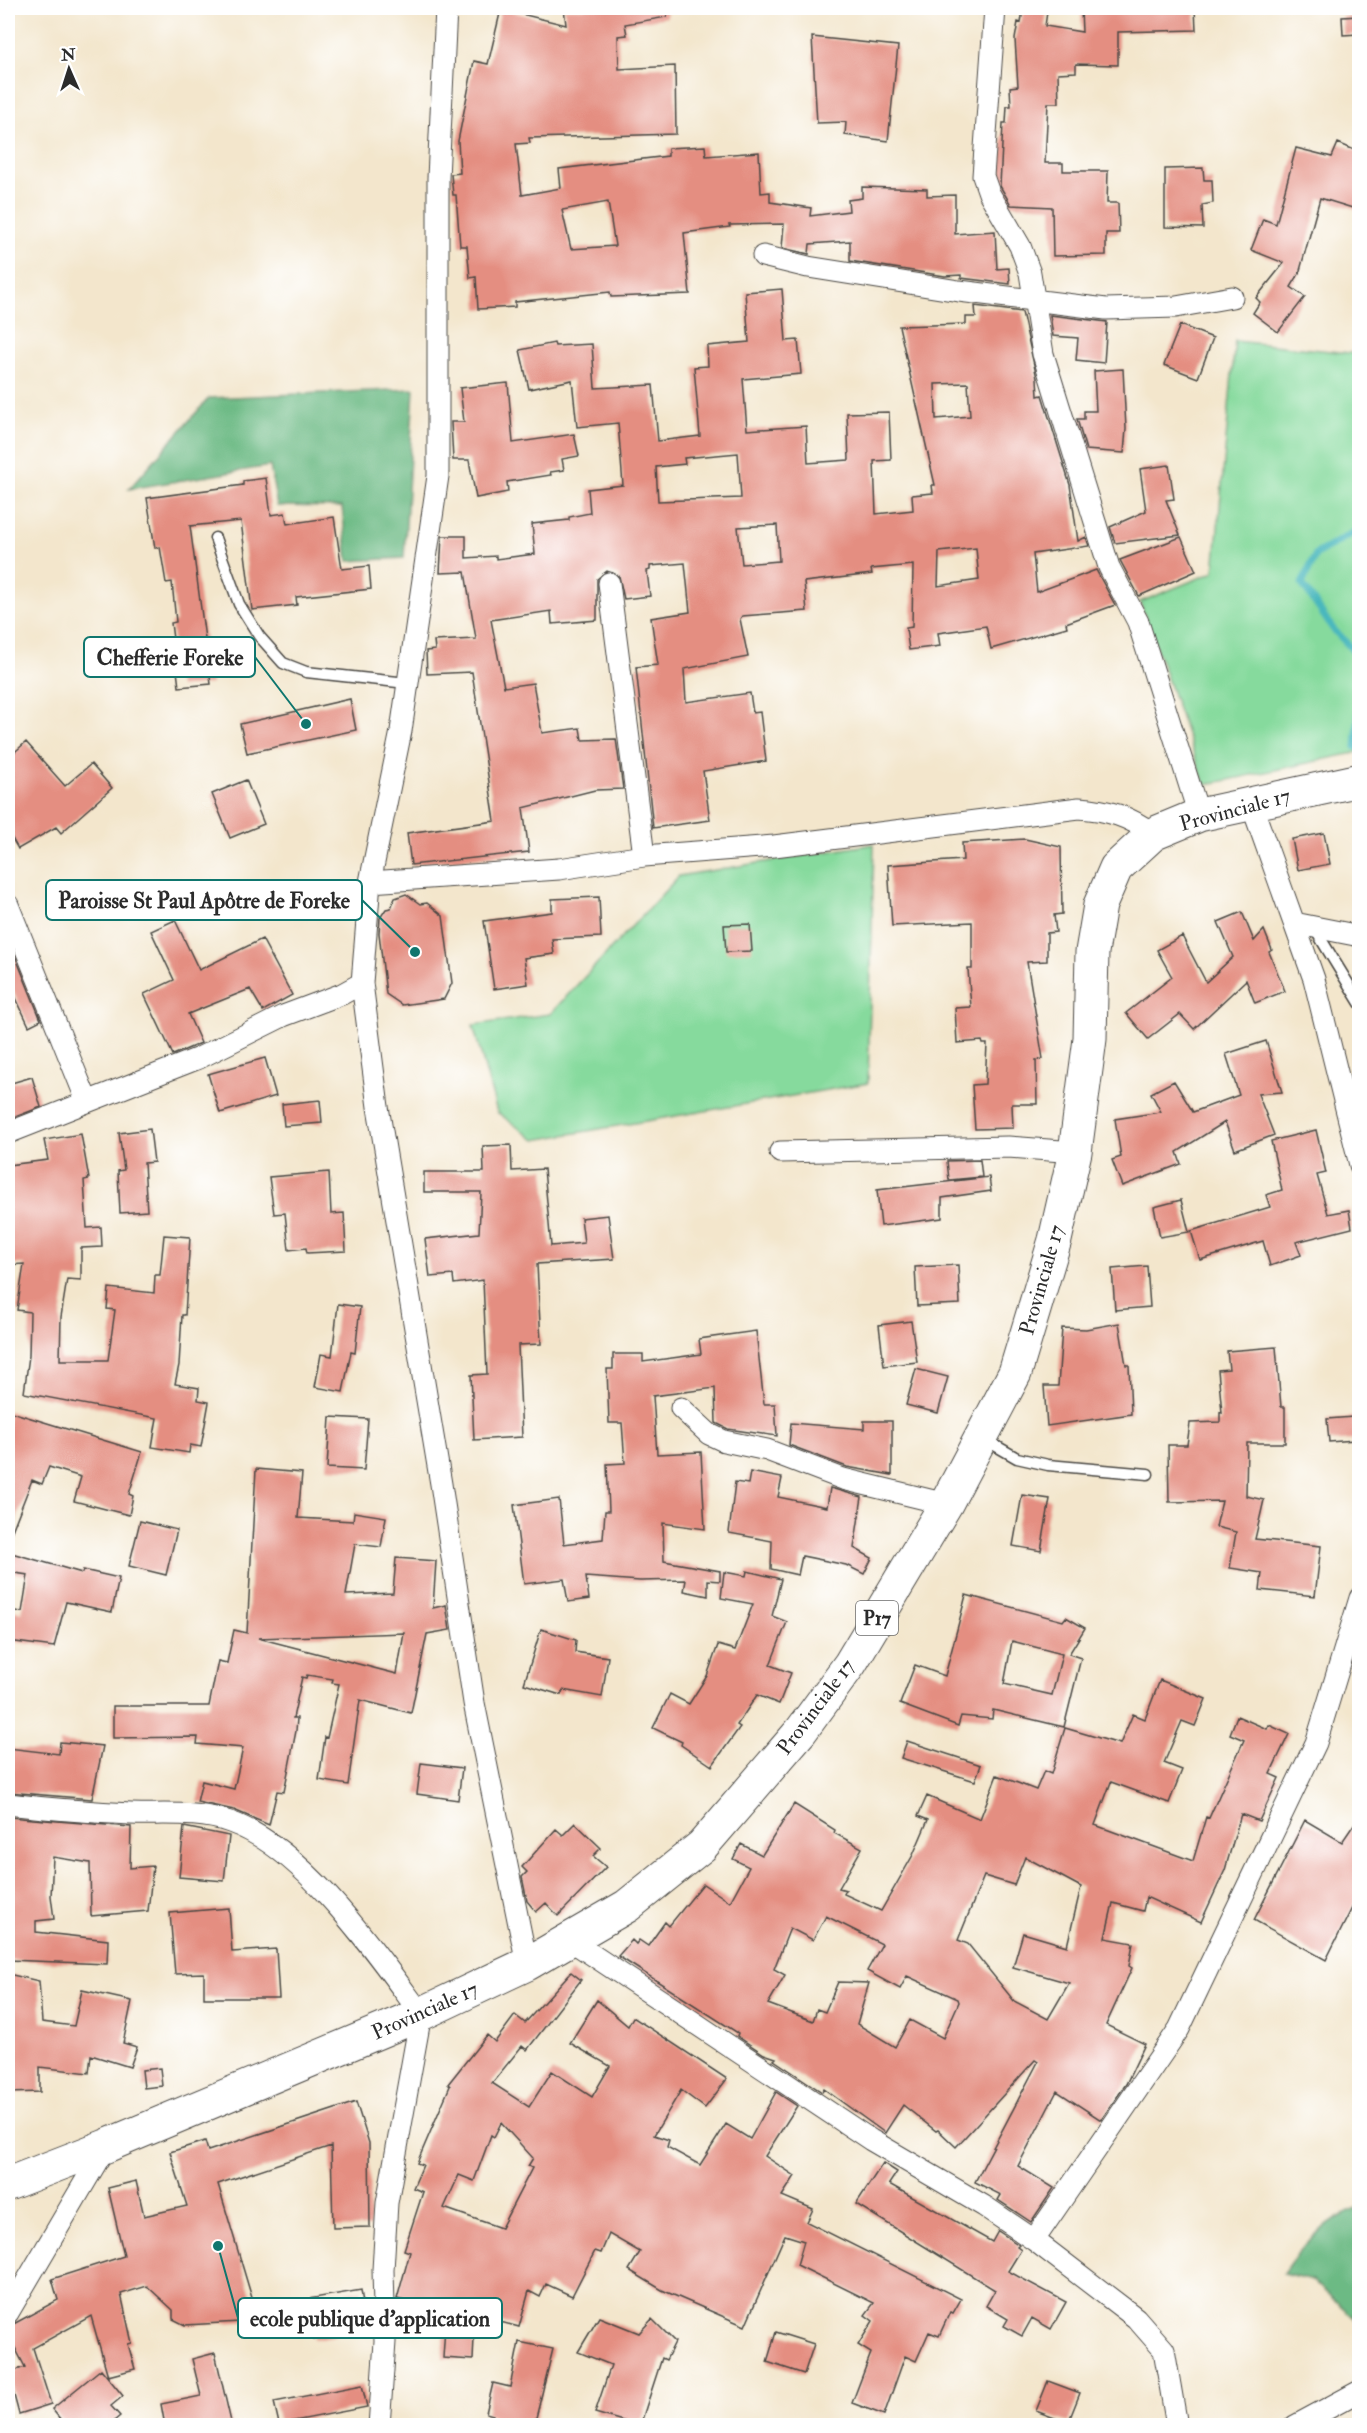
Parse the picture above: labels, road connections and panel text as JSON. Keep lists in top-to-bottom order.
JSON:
{
  "streets": {
    "main road": ["Provinciale 17", "P17"]
  },
  "places": ["Chefferie Foreke", "Paroisse St Paul Apôtre de Foreke", "ecole publique d'application"],
  "north": "top"
}
